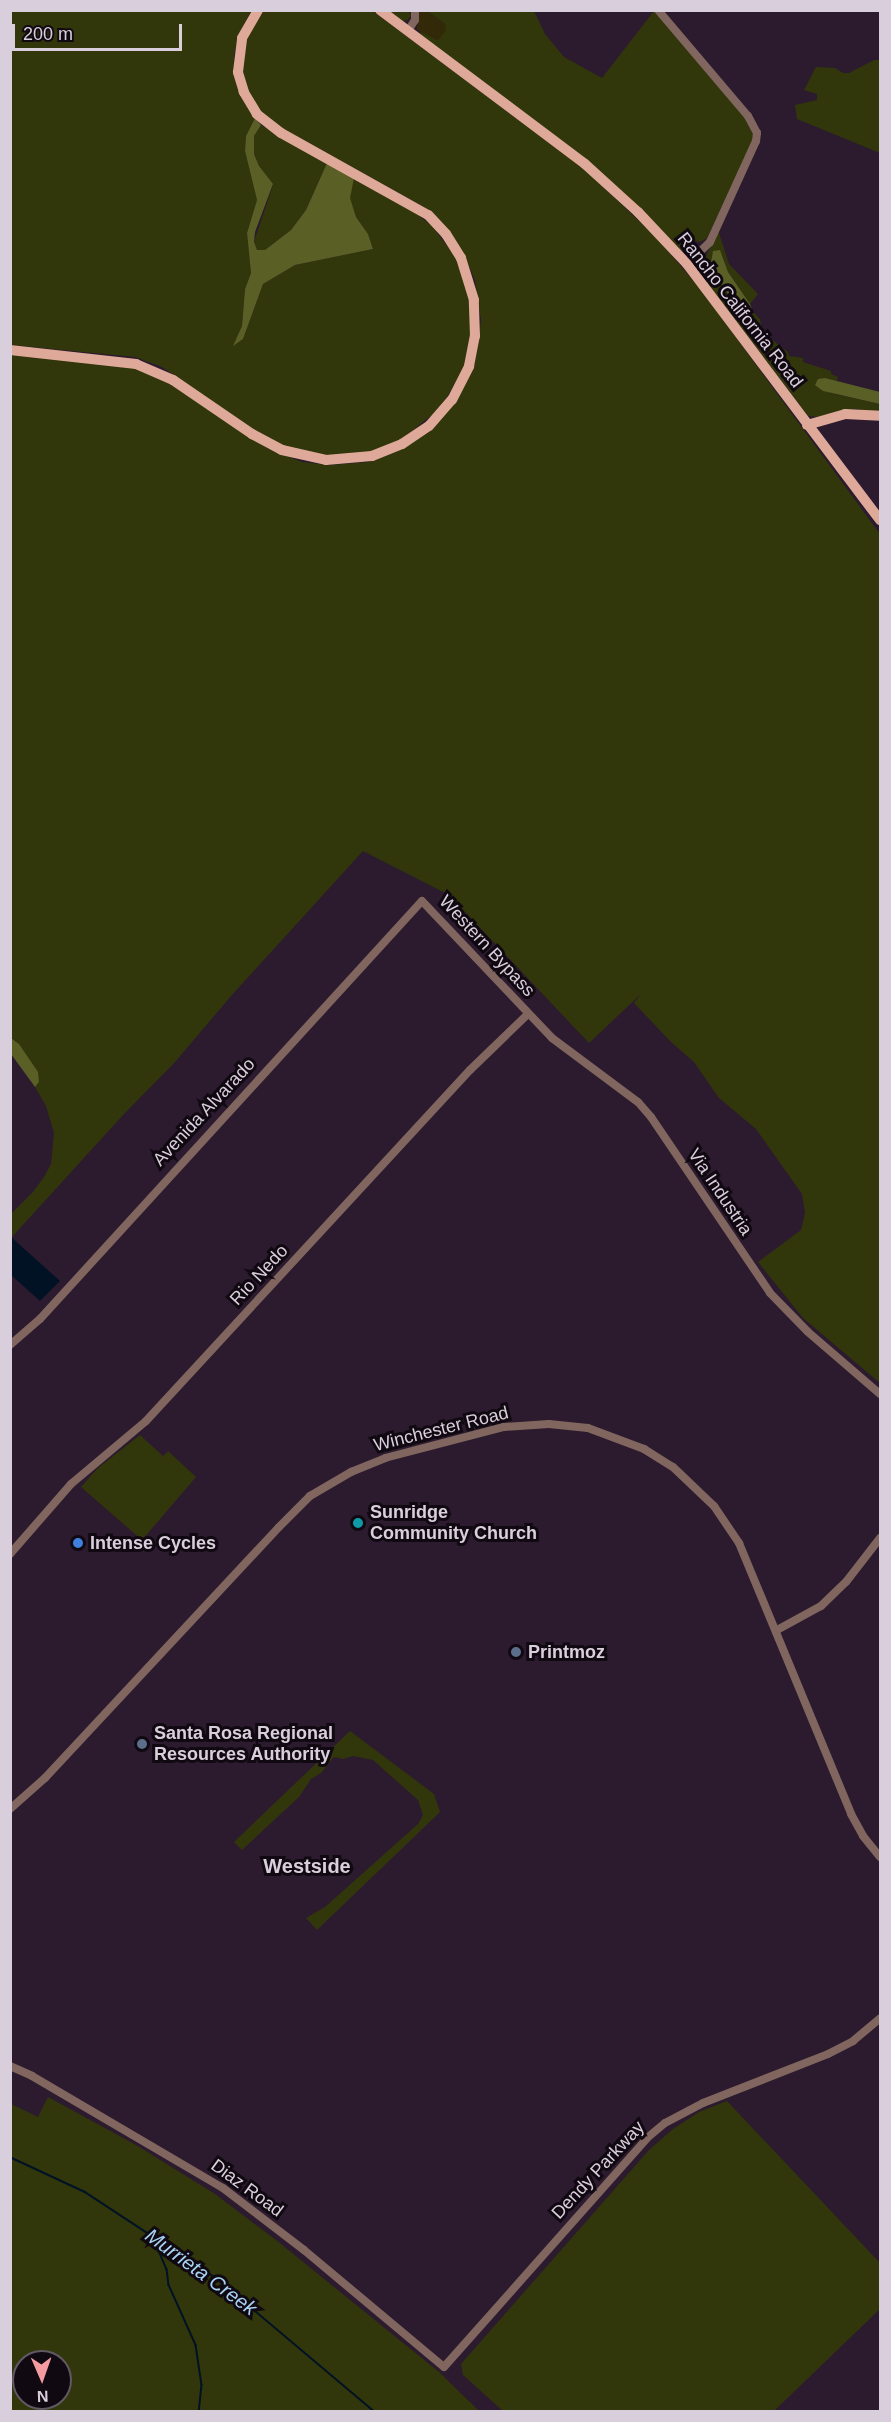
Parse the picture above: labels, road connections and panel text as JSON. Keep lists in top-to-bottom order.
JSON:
{
  "streets": {
    "main road": ["Rancho California Road"],
    "street": [
      "Western Bypass",
      "Avenida Alvarado",
      "Via Industria",
      "Rio Nedo",
      "Winchester Road",
      "Dendy Parkway",
      "Diaz Road"
    ]
  },
  "crossings": [
    ["Western Bypass", "Avenida Alvarado"],
    ["Western Bypass", "Via Industria"],
    ["Western Bypass", "Rio Nedo"],
    ["Via Industria", "Rio Nedo"],
    ["Dendy Parkway", "Diaz Road"]
  ],
  "districts": ["Westside"],
  "water": ["Murrieta Creek"],
  "places": [
    "Sunridge Community Church",
    "Intense Cycles",
    "Printmoz",
    "Santa Rosa Regional Resources Authority"
  ],
  "scale_bar": "200 m",
  "north": "bottom"
}
